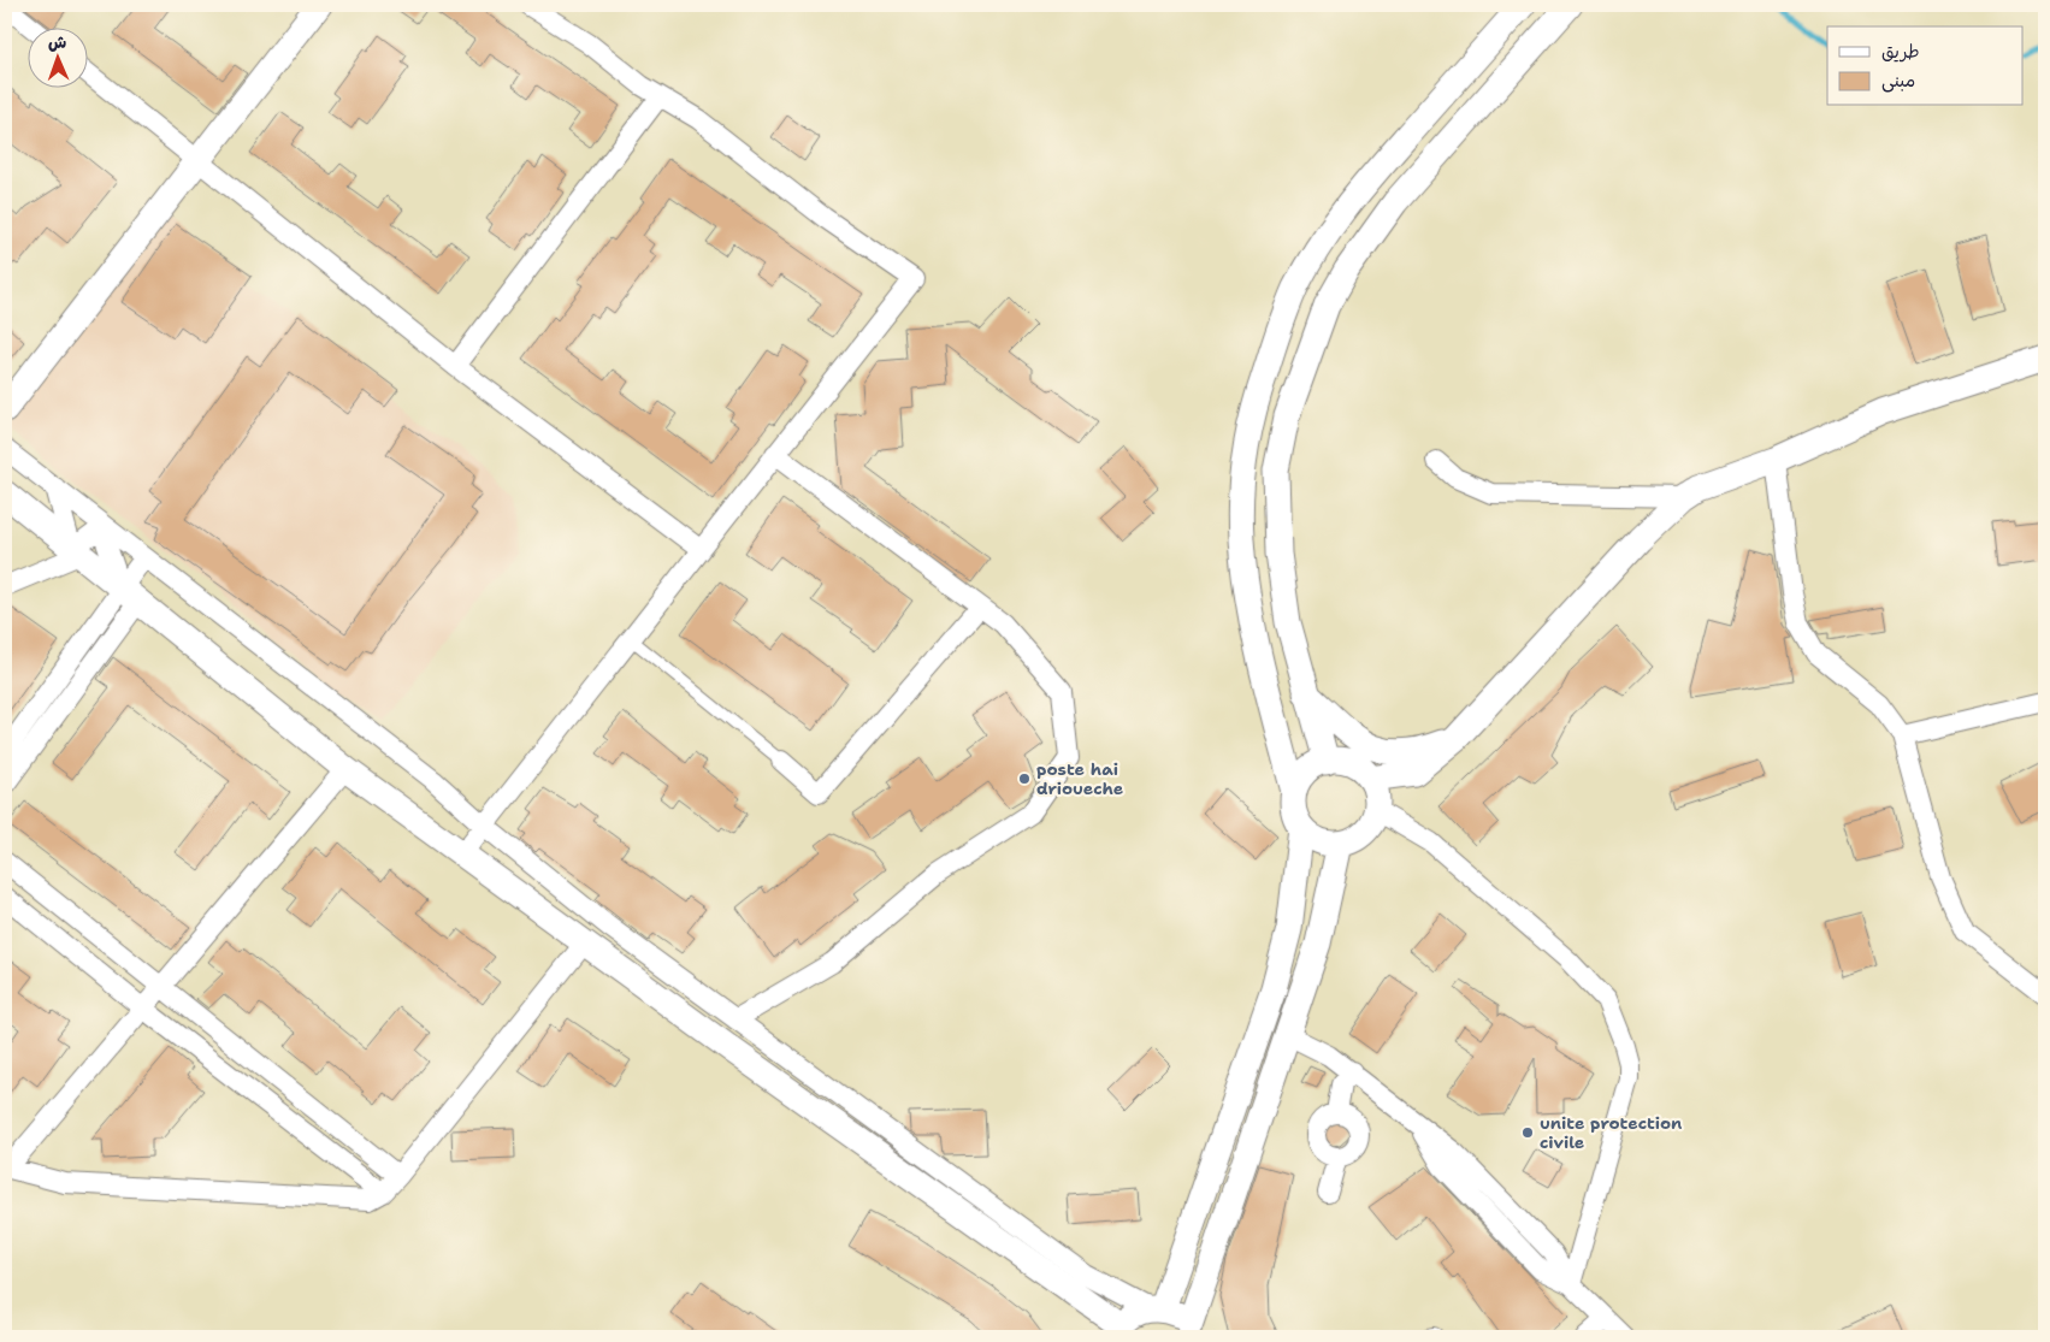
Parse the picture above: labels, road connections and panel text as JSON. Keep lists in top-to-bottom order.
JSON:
{
  "places": ["poste hai drioueche", "unite protection civile"],
  "legend": ["طريق", "مبنى"],
  "north": "top"
}
